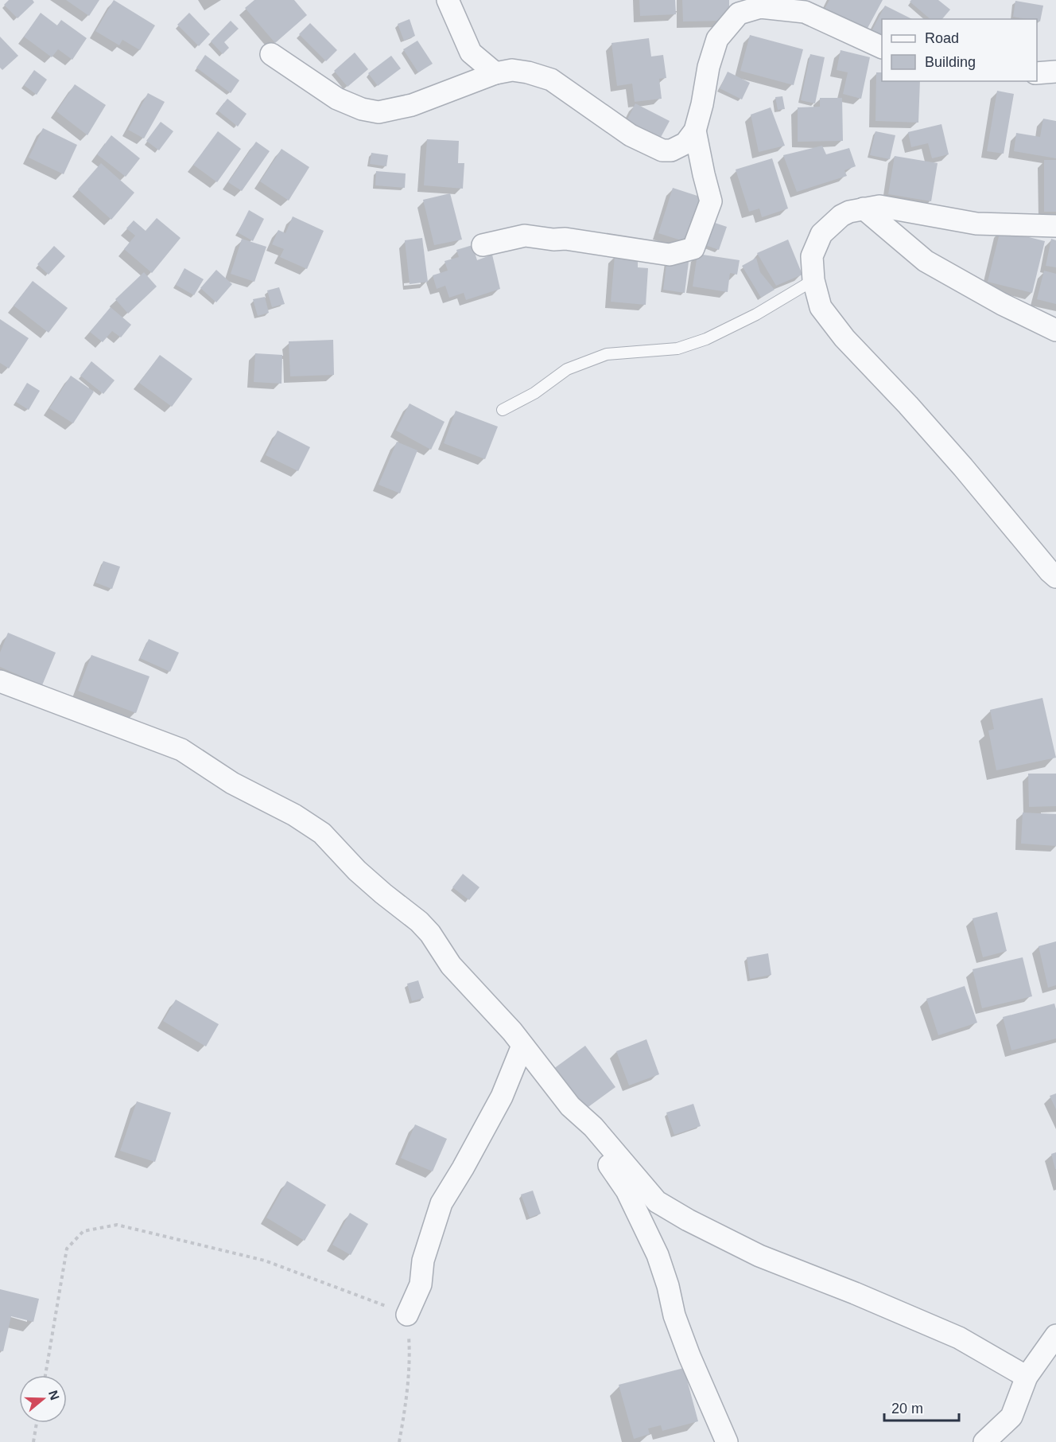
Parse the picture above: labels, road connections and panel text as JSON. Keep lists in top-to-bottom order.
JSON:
{
  "legend": ["Road", "Building"],
  "scale_bar": "20 m",
  "north": "right"
}
